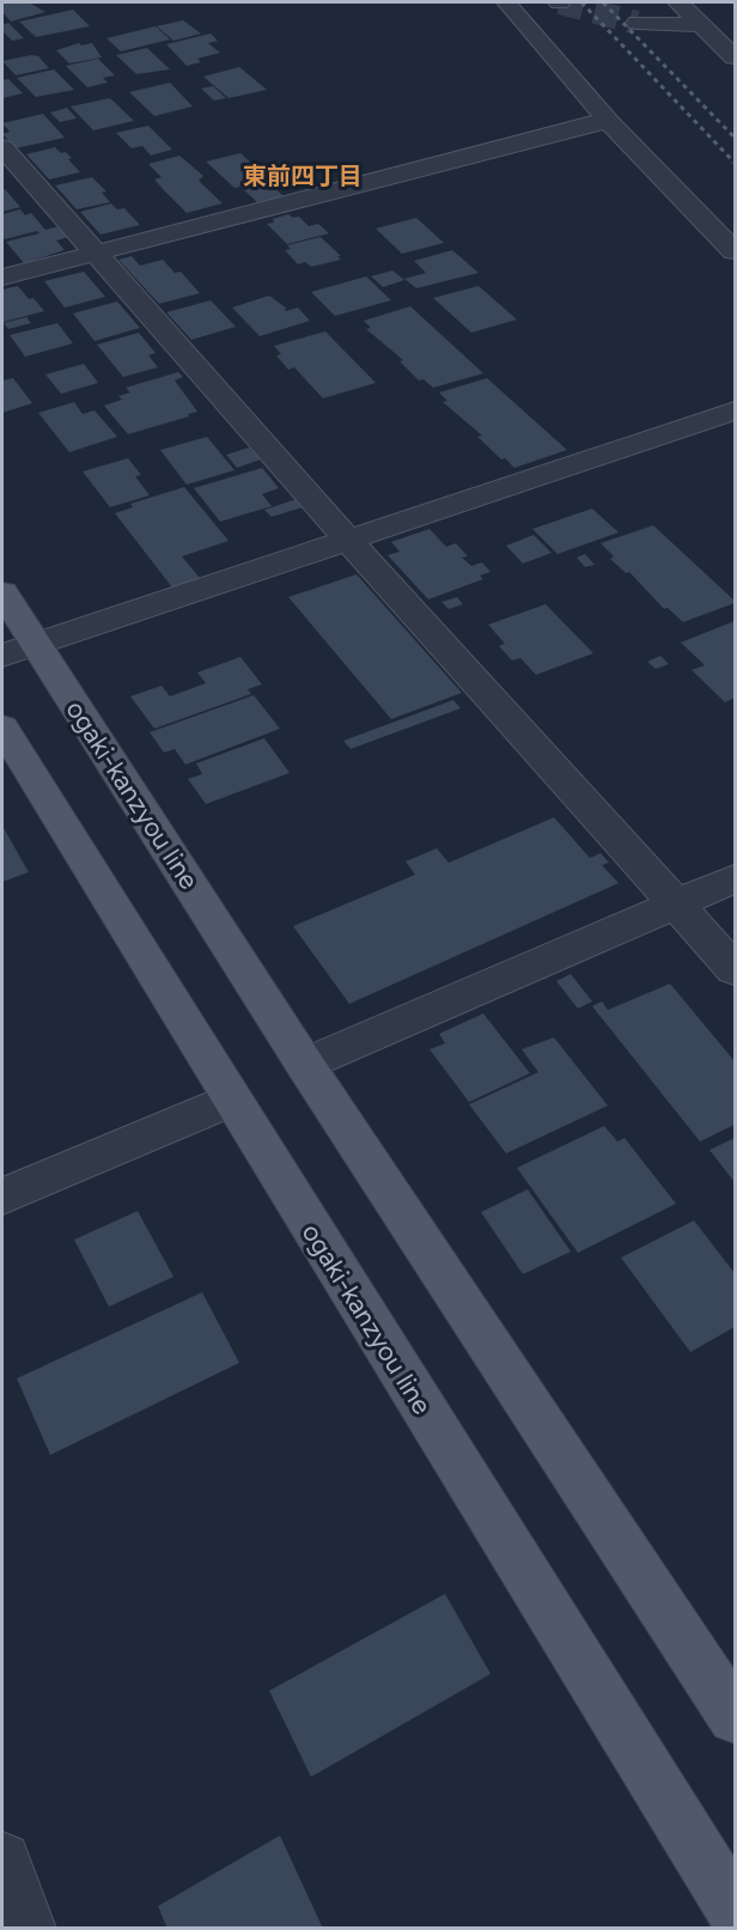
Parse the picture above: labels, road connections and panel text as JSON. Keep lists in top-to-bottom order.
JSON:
{
  "streets": {
    "main road": ["ogaki-kanzyou line"]
  },
  "districts": ["東前四丁目"]
}
